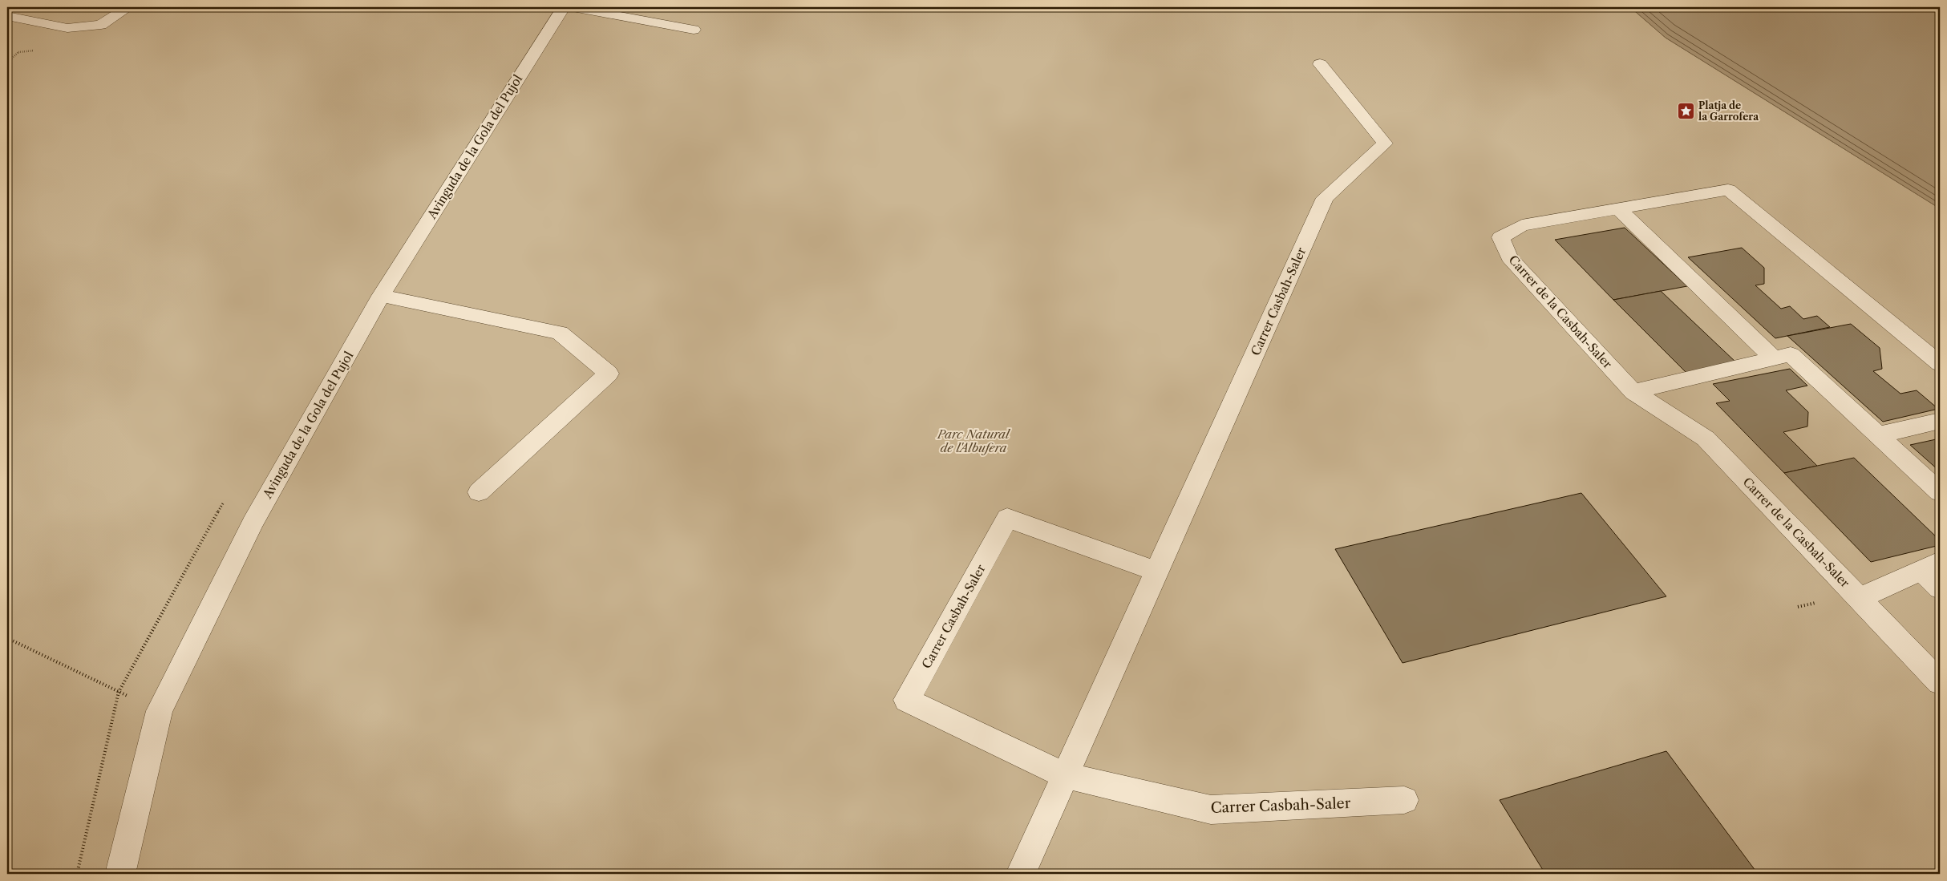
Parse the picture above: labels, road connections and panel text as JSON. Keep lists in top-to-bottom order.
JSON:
{
  "streets": {
    "street": ["Avinguda de la Gola del Pujol", "Carrer Casbah-Saler", "Carrer de la Casbah-Saler"]
  },
  "parks": ["Parc Natural de l'Albufera"],
  "places": {
    "place": ["Platja de la Garrofera"]
  }
}
